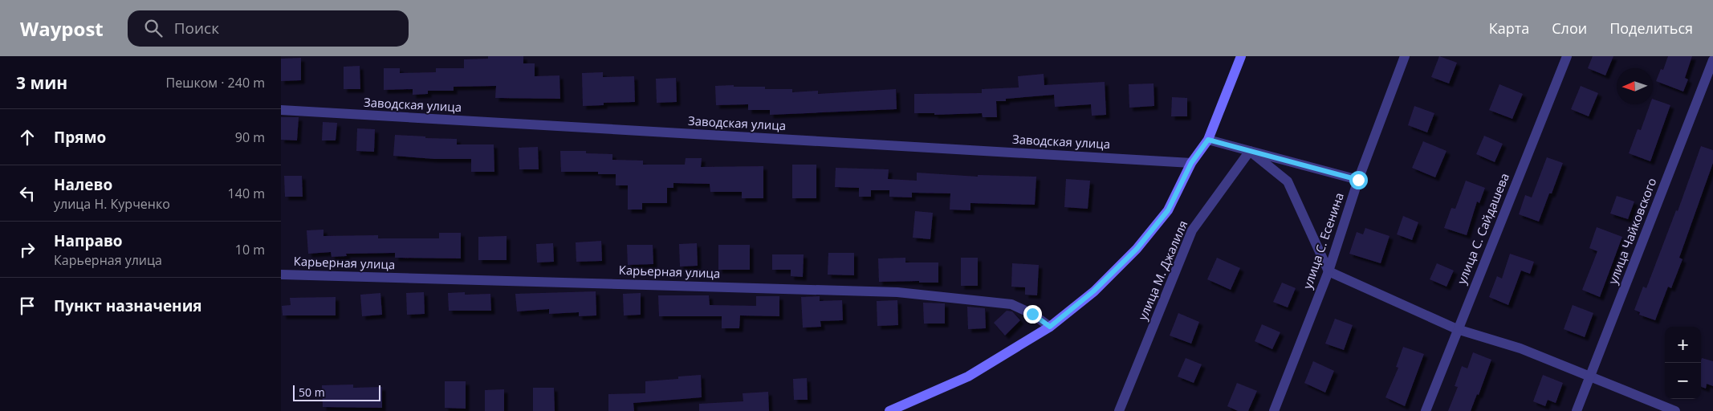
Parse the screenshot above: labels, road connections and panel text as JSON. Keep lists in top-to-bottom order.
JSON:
{
  "streets": {
    "street": [
      "Заводская улица",
      "улица С. Сайдашева",
      "улица Чайковского",
      "улица С. Есенина",
      "Карьерная улица",
      "улица М. Джалиля"
    ]
  },
  "scale_bar": "50 m",
  "north": "left",
  "page": {
    "header": "Waypost",
    "search": "Поиск",
    "nav": ["Карта", "Слои", "Поделиться"],
    "heading": ["3 мин", "Пешком · 240 m"],
    "list": [
      ["Прямо", "90 m"],
      ["Налево", "улица Н. Курченко", "140 m"],
      ["Направо", "Карьерная улица", "10 m"],
      "Пункт назначения"
    ],
    "map_buttons": ["+", "−"],
    "scale": "50 m"
  }
}
